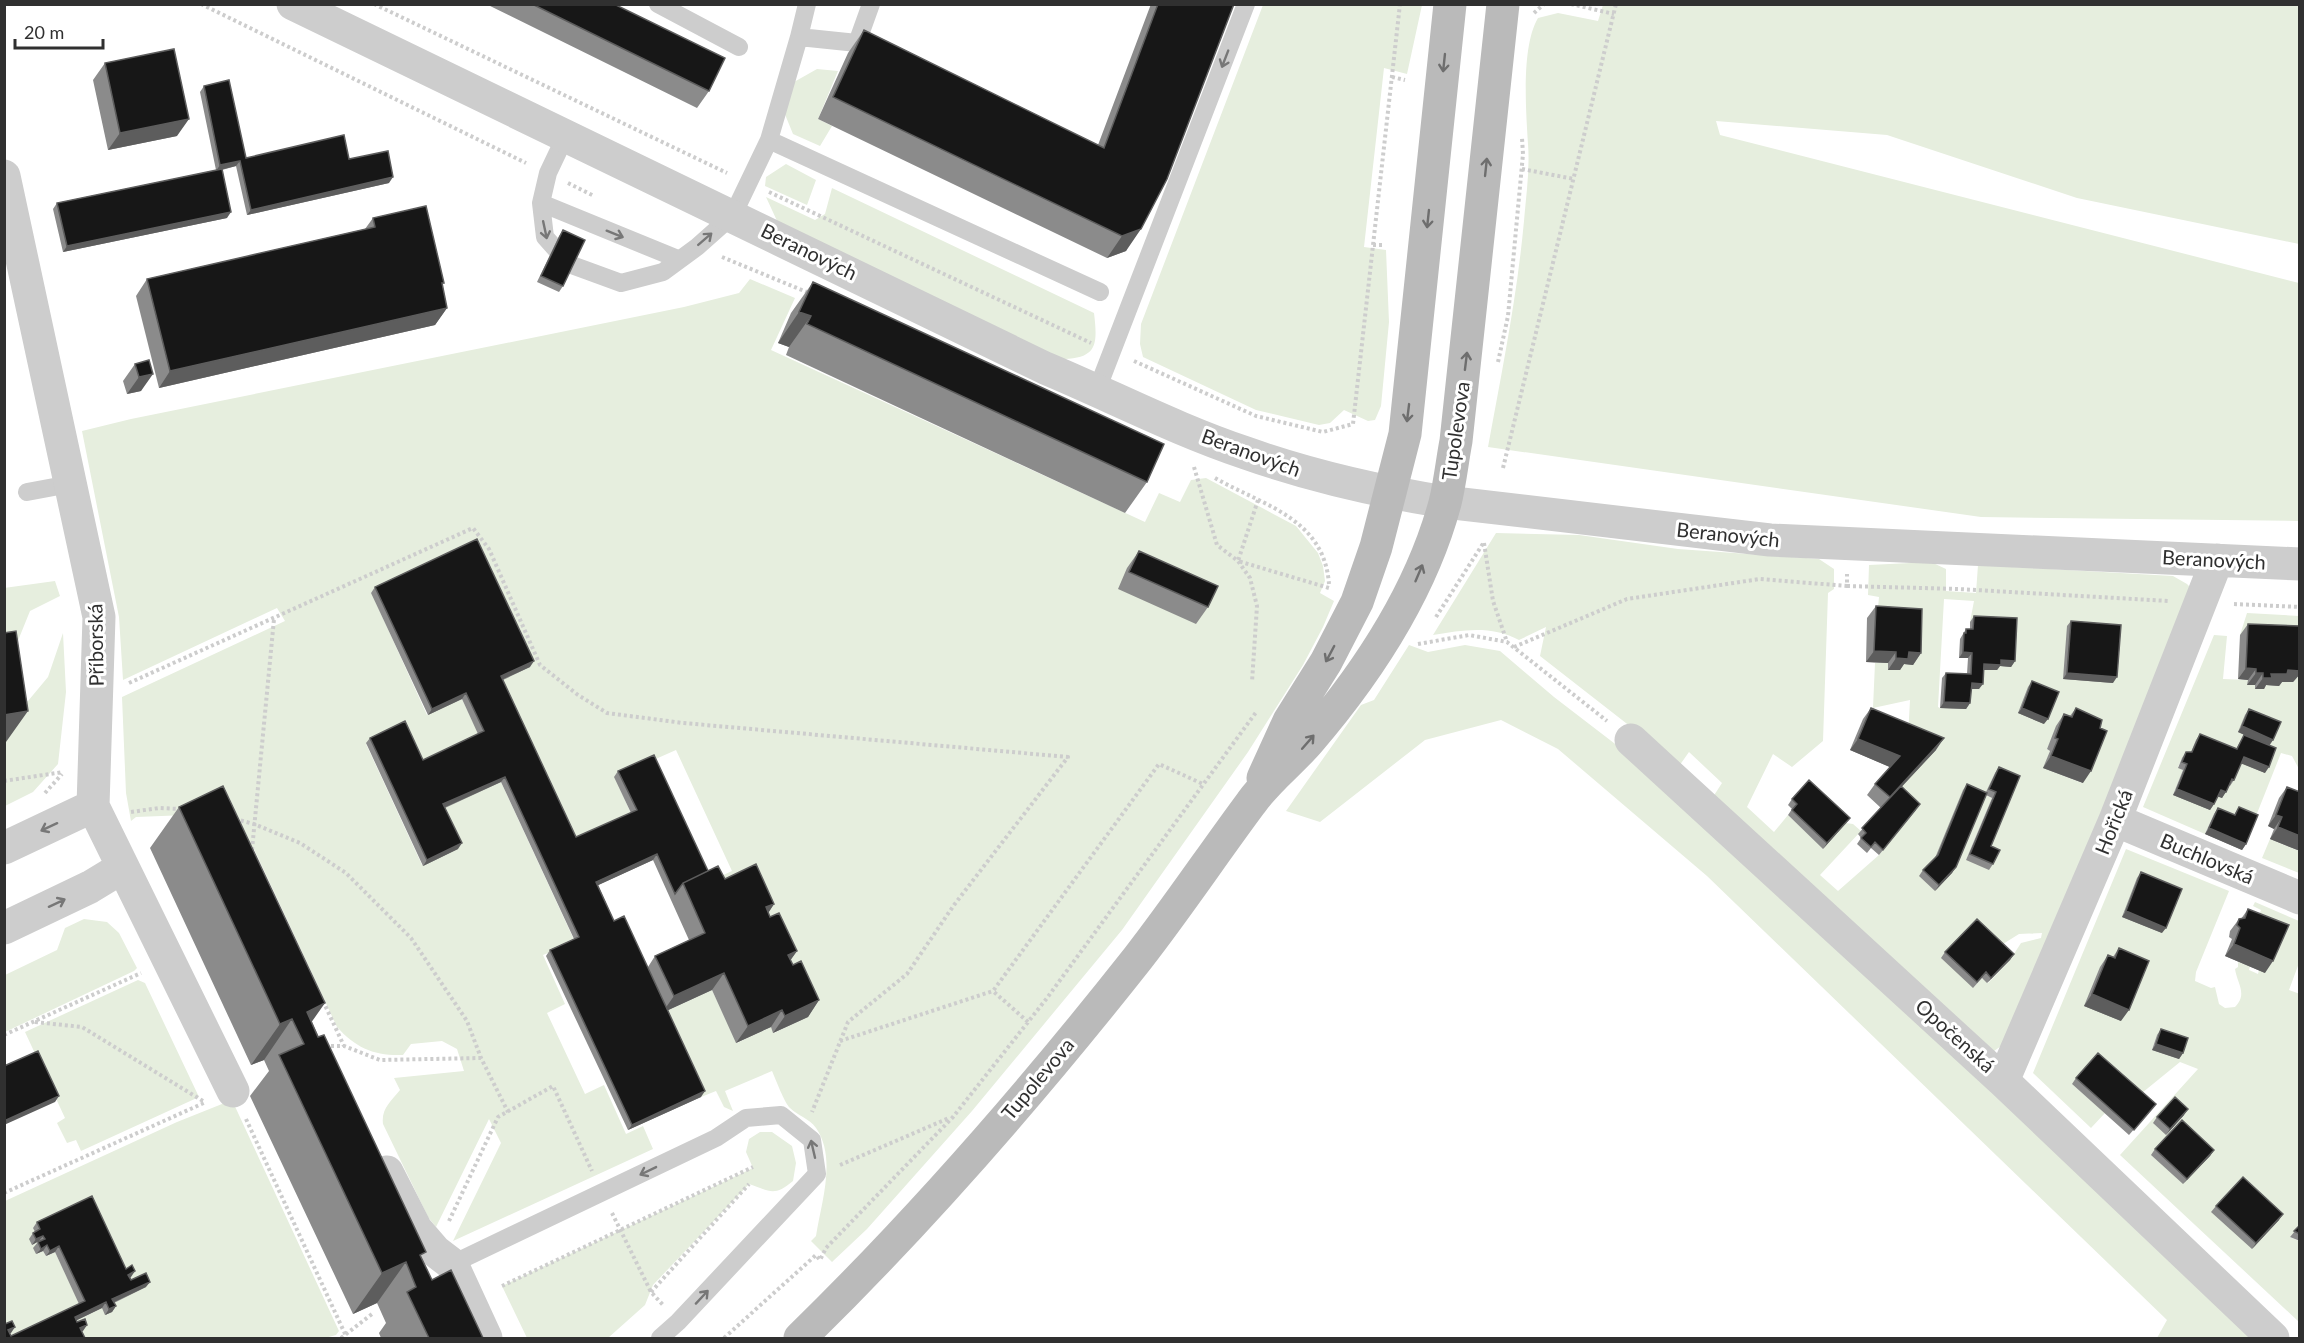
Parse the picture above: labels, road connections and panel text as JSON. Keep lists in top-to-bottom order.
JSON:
{
  "streets": {
    "main road": ["Tupolevova"],
    "street": [
      "Beranových",
      "Příborská",
      "Hořická",
      "Buchlovská",
      "Opočenská"
    ]
  },
  "crossings": [
    ["Beranových", "Tupolevova"],
    ["Beranových", "Hořická"],
    ["Hořická", "Buchlovská"],
    ["Hořická", "Opočenská"]
  ],
  "scale_bar": "20 m"
}
